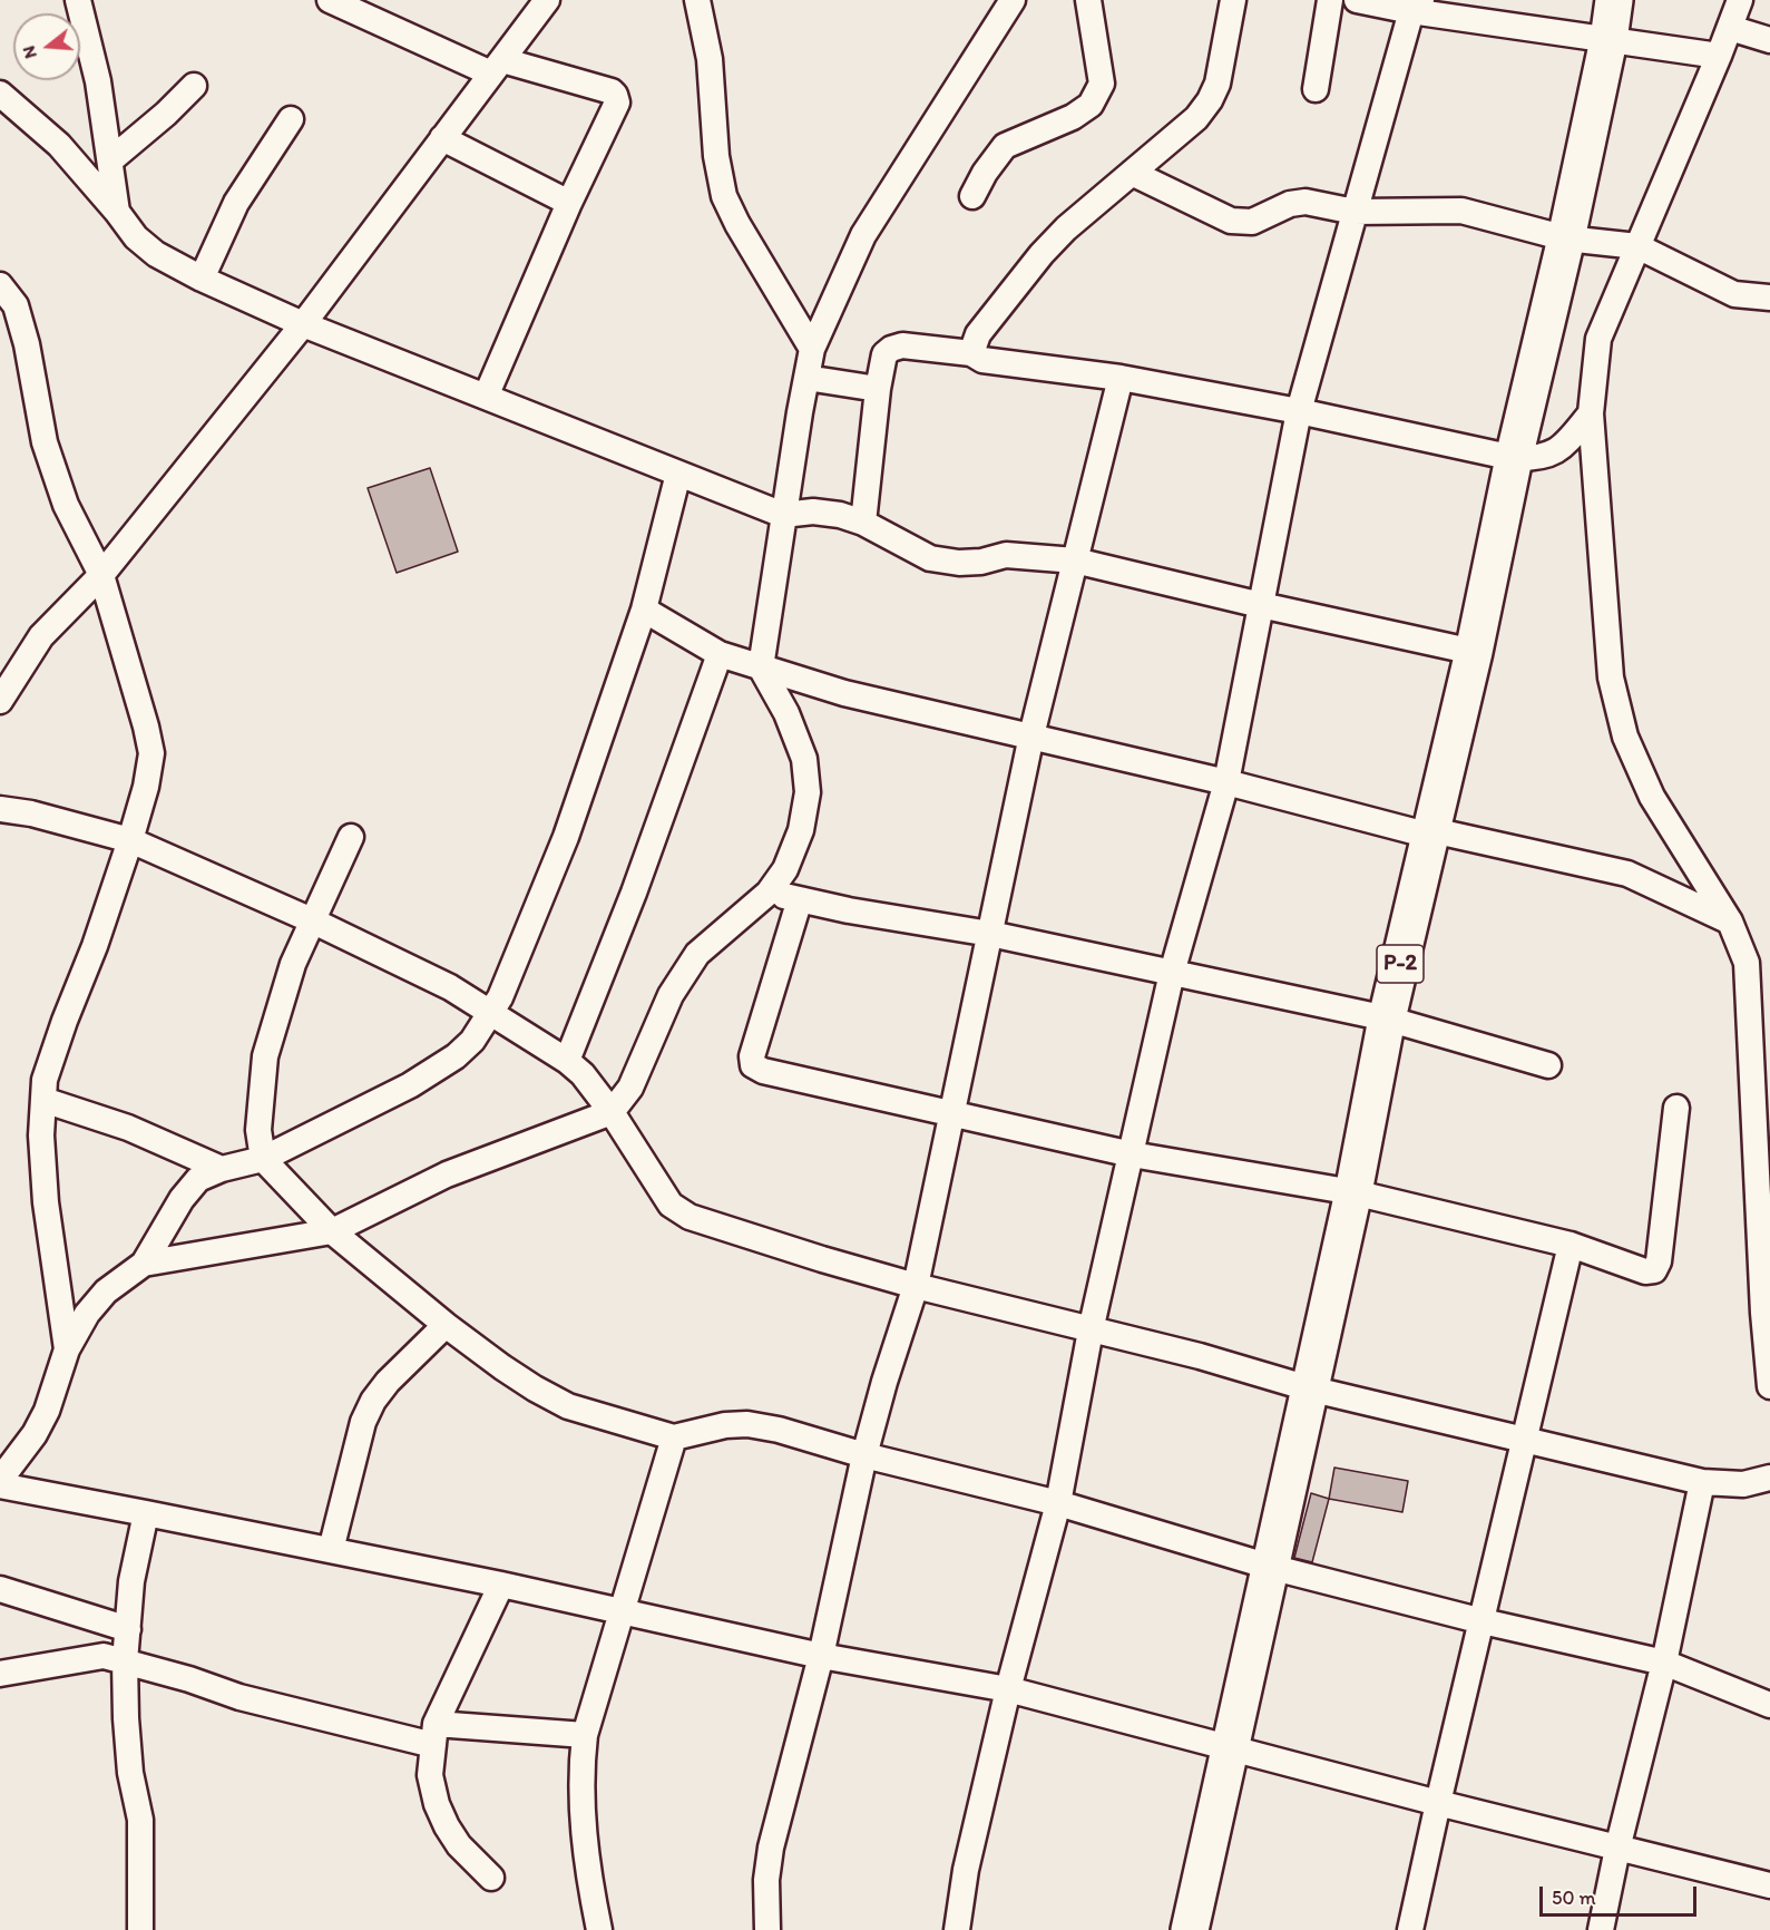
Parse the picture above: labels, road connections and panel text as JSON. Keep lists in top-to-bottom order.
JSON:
{
  "streets": {
    "highway": ["P-2"]
  },
  "scale_bar": "50 m",
  "north": "left"
}
